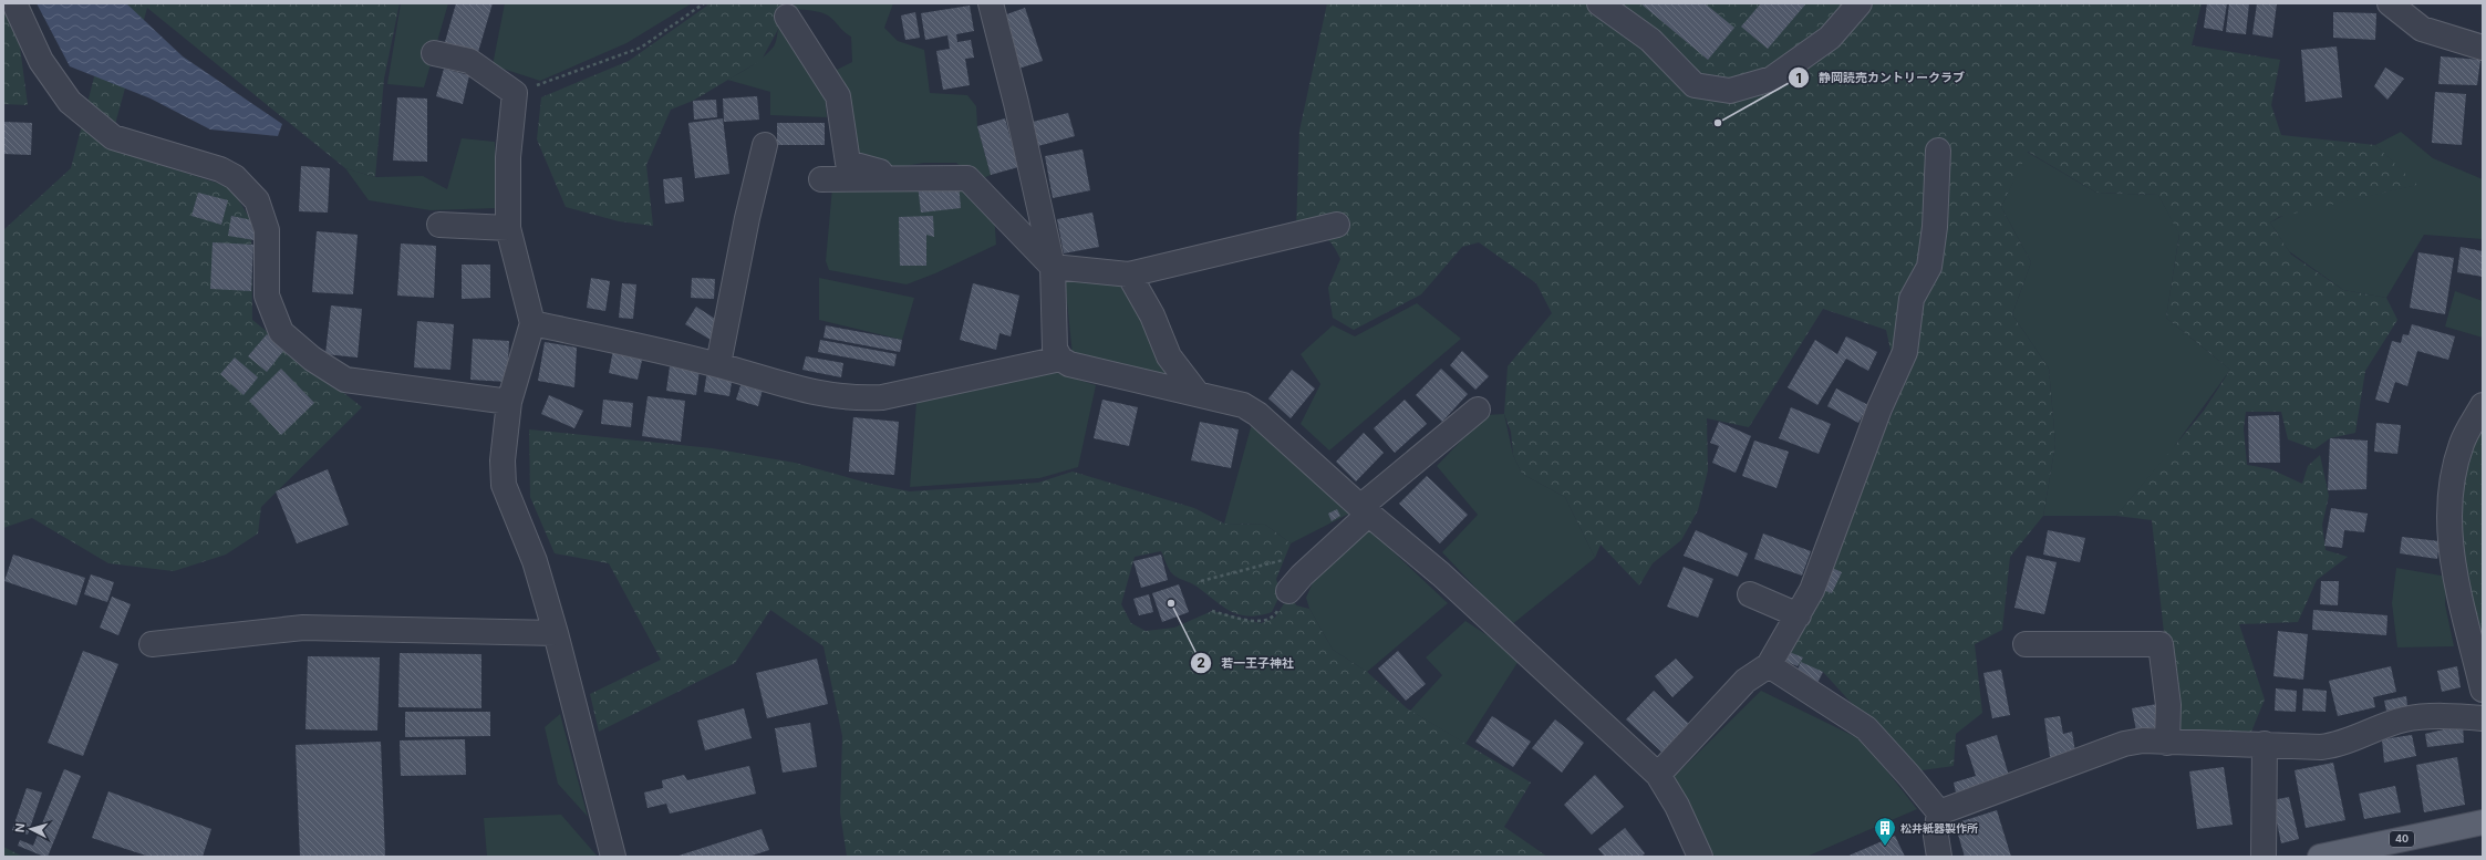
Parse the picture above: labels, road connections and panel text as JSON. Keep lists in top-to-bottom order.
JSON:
{
  "streets": {
    "main road": ["40"]
  },
  "places": {
    "other": ["静岡読売カントリークラブ", "若一王子神社"],
    "building": ["松井紙器製作所"]
  },
  "north": "left"
}
